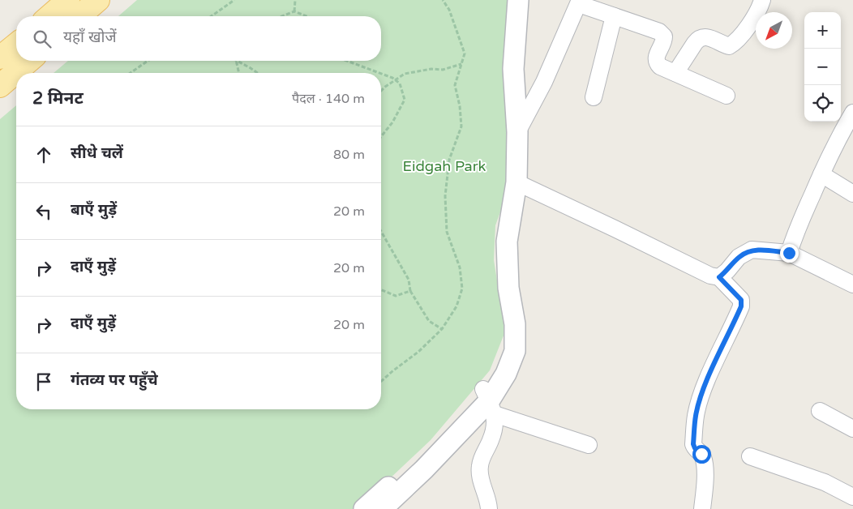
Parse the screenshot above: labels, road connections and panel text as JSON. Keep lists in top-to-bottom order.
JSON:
{
  "parks": ["Eidgah Park"],
  "north": "bottom left",
  "page": {
    "map_buttons": ["+", "−"],
    "search": "यहाँ खोजें",
    "heading": ["2 मिनट", "पैदल · 140 m"],
    "list": [
      ["सीधे चलें", "80 m"],
      ["बाएँ मुड़ें", "20 m"],
      ["दाएँ मुड़ें", "20 m"],
      ["दाएँ मुड़ें", "20 m"],
      "गंतव्य पर पहुँचे"
    ]
  }
}
